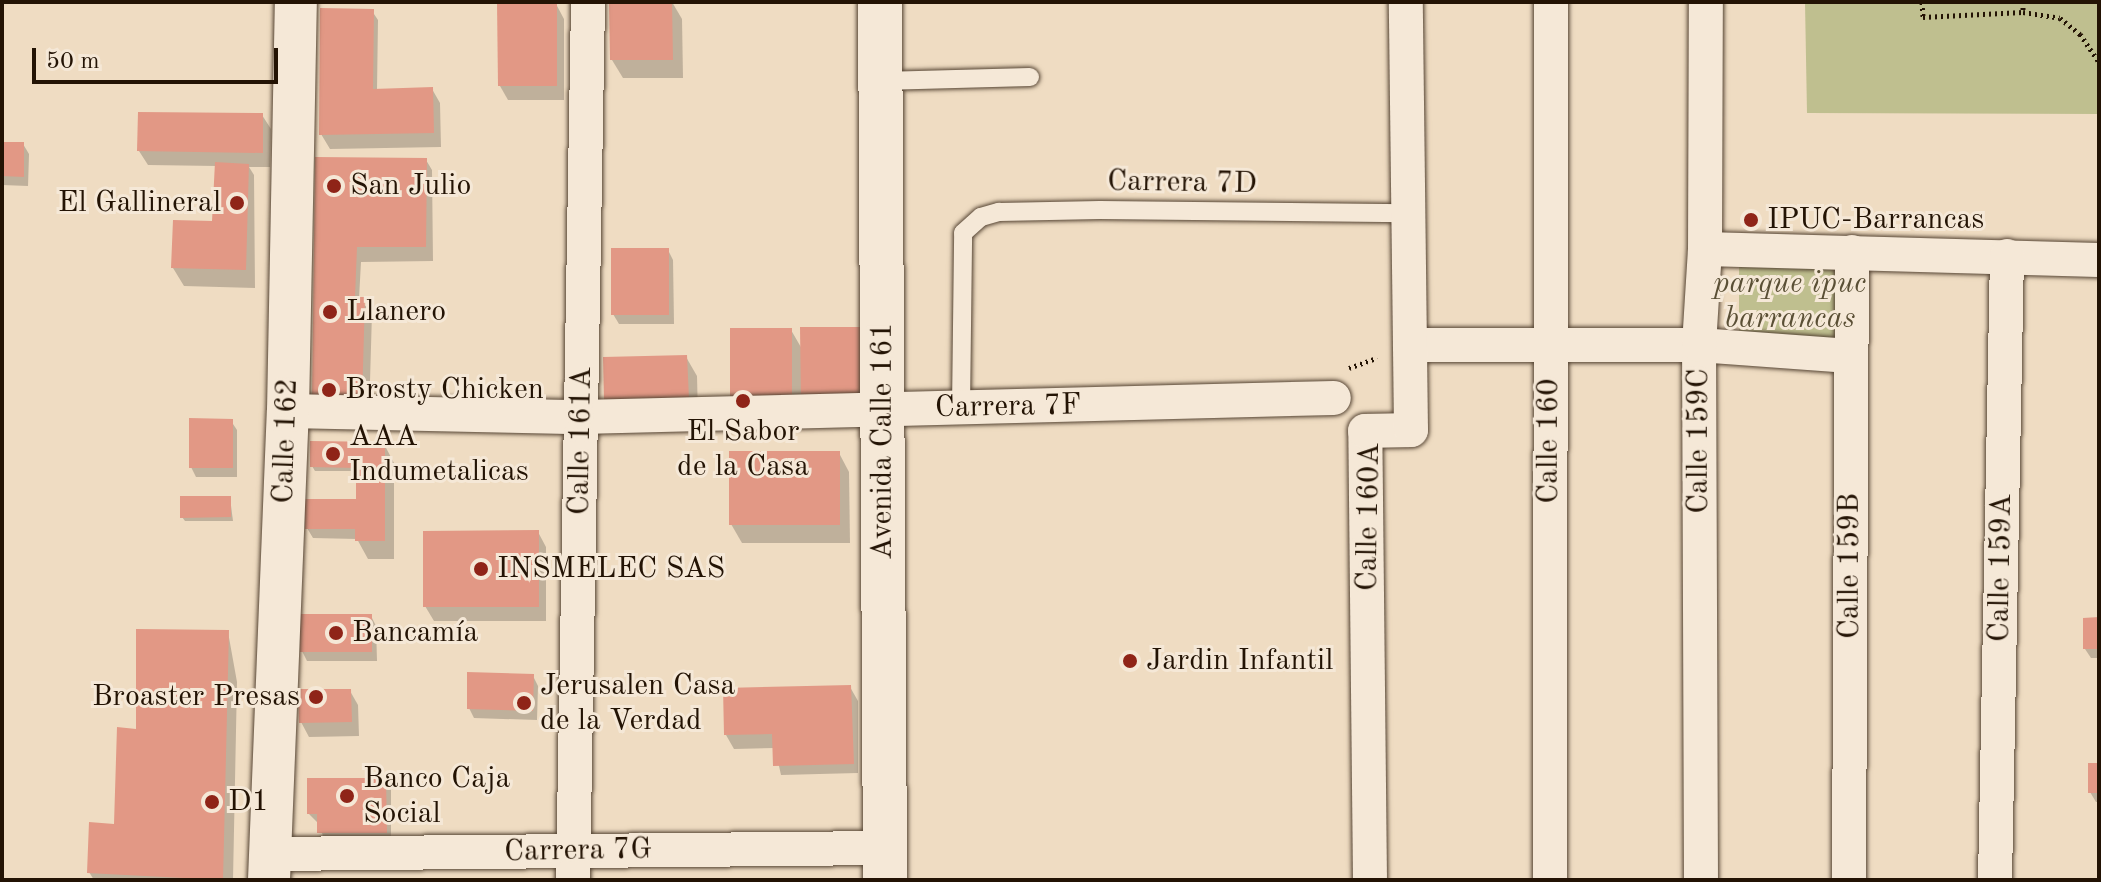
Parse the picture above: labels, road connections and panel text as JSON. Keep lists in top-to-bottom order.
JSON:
{
  "streets": {
    "main road": ["Avenida Calle 161"],
    "street": [
      "Carrera 7F",
      "Calle 162",
      "Calle 161A",
      "Calle 160",
      "Calle 159C",
      "Calle 160A",
      "Calle 159B",
      "Calle 159A",
      "Carrera 7G"
    ],
    "lane": ["Carrera 7D"]
  },
  "crossings": [
    ["Carrera 7D", "Carrera 7F"],
    ["Carrera 7D", "Calle 160A"],
    ["Carrera 7F", "Calle 162"],
    ["Carrera 7F", "Calle 161A"],
    ["Carrera 7F", "Avenida Calle 161"],
    ["Calle 162", "Carrera 7G"],
    ["Calle 161A", "Carrera 7G"],
    ["Avenida Calle 161", "Carrera 7G"]
  ],
  "parks": ["parque ipuc barrancas"],
  "places": [
    "San Julio",
    "El Gallineral",
    "IPUC-Barrancas",
    "Llanero",
    "Brosty Chicken",
    "El Sabor de la Casa",
    "AAA Indumetalicas",
    "INSMELEC SAS",
    "Bancamía",
    "Jardin Infantil",
    "Broaster Presas",
    "Jerusalen Casa de la Verdad",
    "Banco Caja Social",
    "D1"
  ],
  "scale_bar": "50 m"
}
